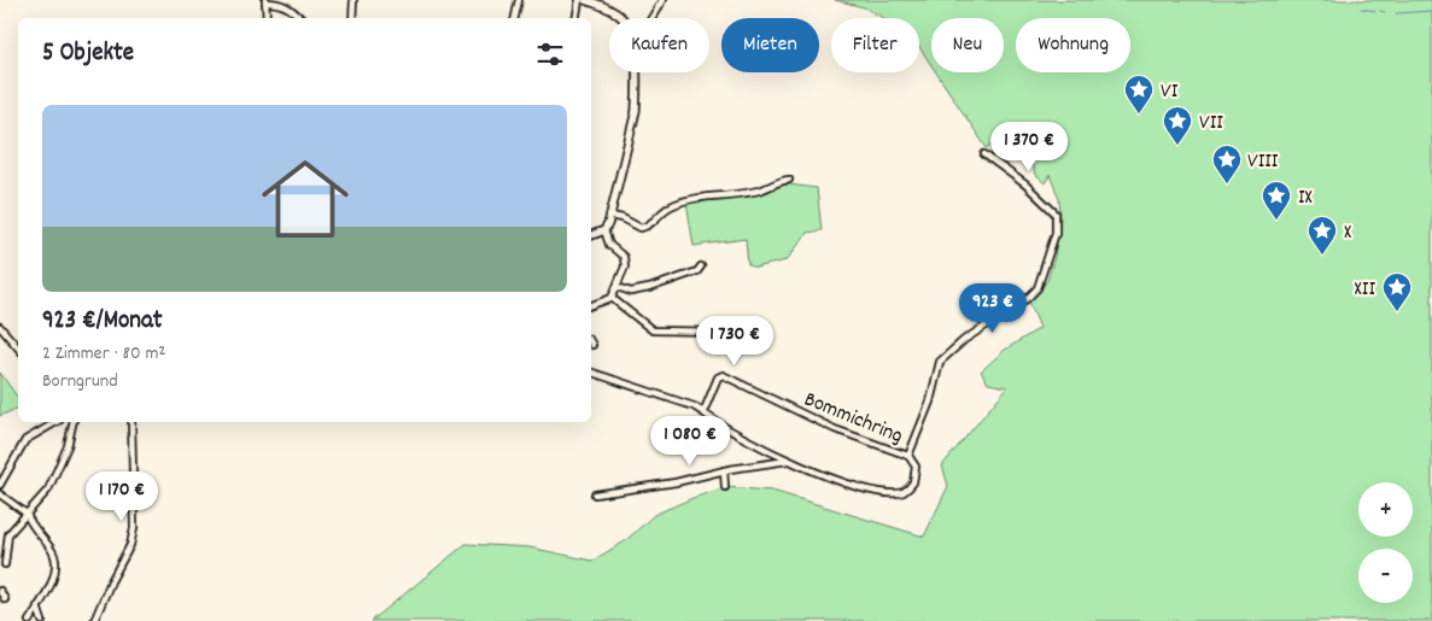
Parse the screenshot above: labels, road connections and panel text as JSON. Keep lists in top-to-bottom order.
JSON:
{
  "streets": {
    "street": ["Bommichring"]
  },
  "places": {
    "place": [
      "VI",
      "VII",
      "VIII",
      "IX",
      "X",
      "XII"
    ]
  },
  "page": {
    "chip": [
      "Kaufen",
      "Mieten",
      "Filter",
      "Neu",
      "Wohnung"
    ],
    "heading": "5 Objekte",
    "list": [
      {
        "name": "923 €/Monat",
        "note": "2 Zimmer · 80 m² · Borngrund"
      }
    ],
    "price": [
      "1 370 €",
      "923 €",
      "1 730 €",
      "1 080 €",
      "1 170 €"
    ],
    "map_buttons": ["+", "−"]
  }
}
